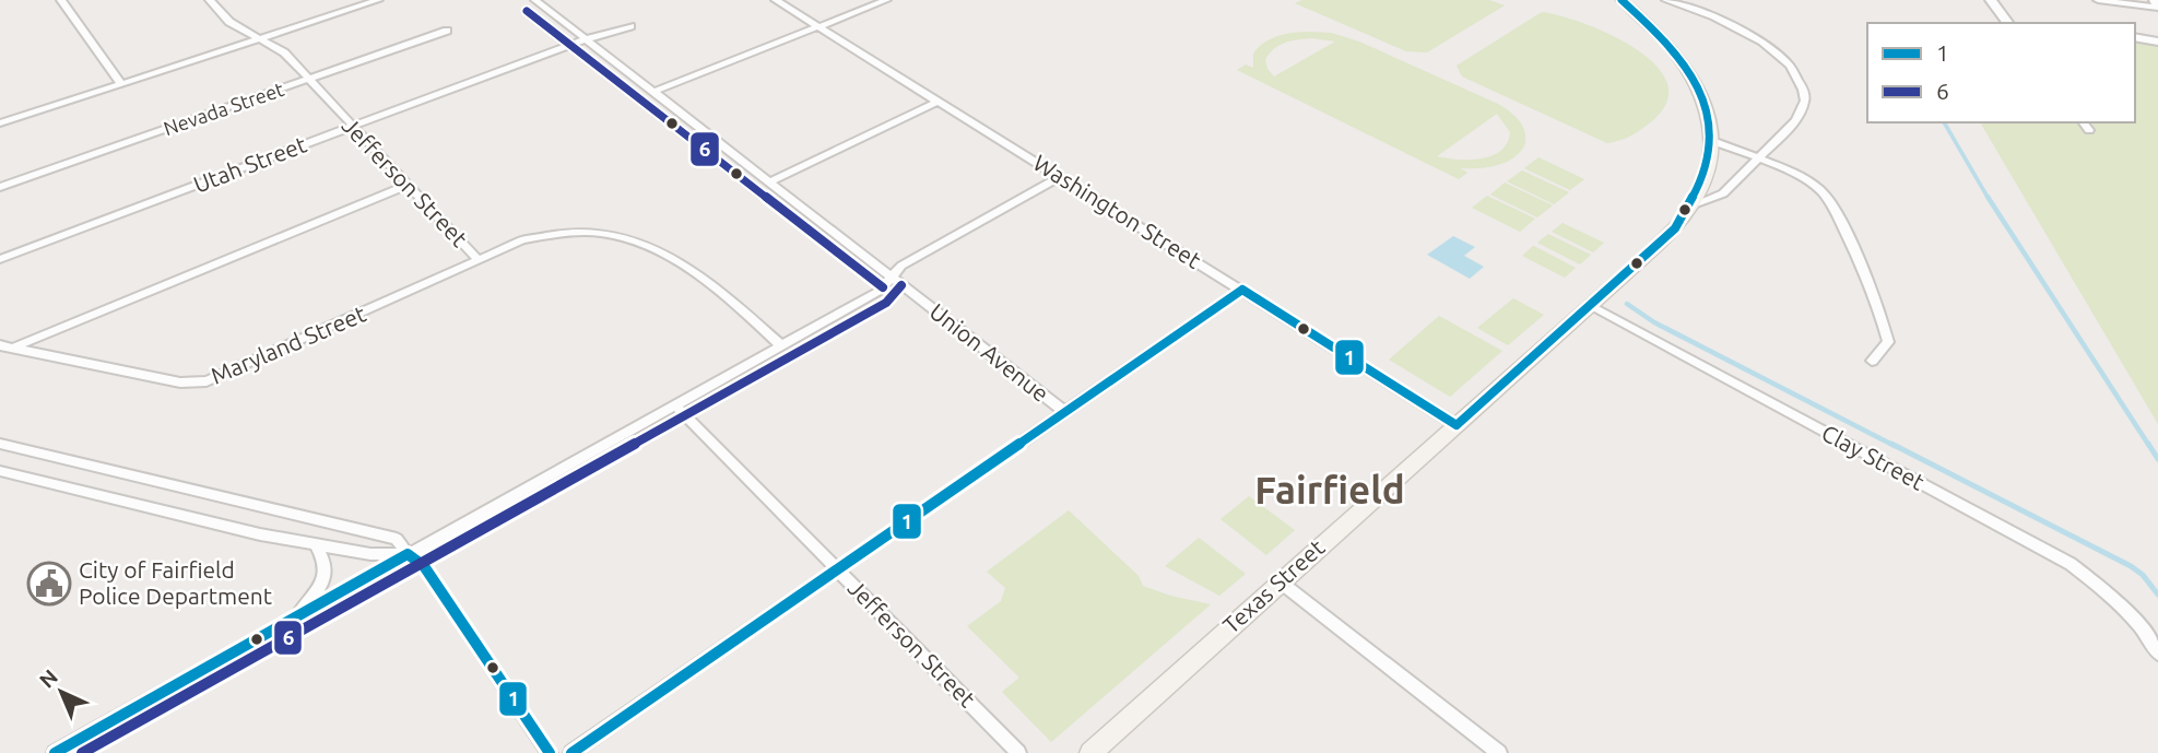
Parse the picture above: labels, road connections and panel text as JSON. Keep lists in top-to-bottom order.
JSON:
{
  "streets": {
    "main road": ["Texas Street"],
    "street": [
      "Nevada Street",
      "Utah Street",
      "Jefferson Street",
      "Washington Street",
      "Maryland Street",
      "Union Avenue",
      "Clay Street"
    ]
  },
  "crossings": [
    ["Nevada Street", "Jefferson Street"],
    ["Utah Street", "Jefferson Street"],
    ["Utah Street", "Union Avenue"],
    ["Jefferson Street", "Maryland Street"],
    ["Washington Street", "Texas Street"],
    ["Clay Street", "Texas Street"]
  ],
  "districts": ["Fairfield"],
  "places": {
    "public building": ["City of Fairfield Police Department"]
  },
  "lines": ["transit line 1", "transit line 6"],
  "legend": ["1", "6"],
  "north": "top left"
}
